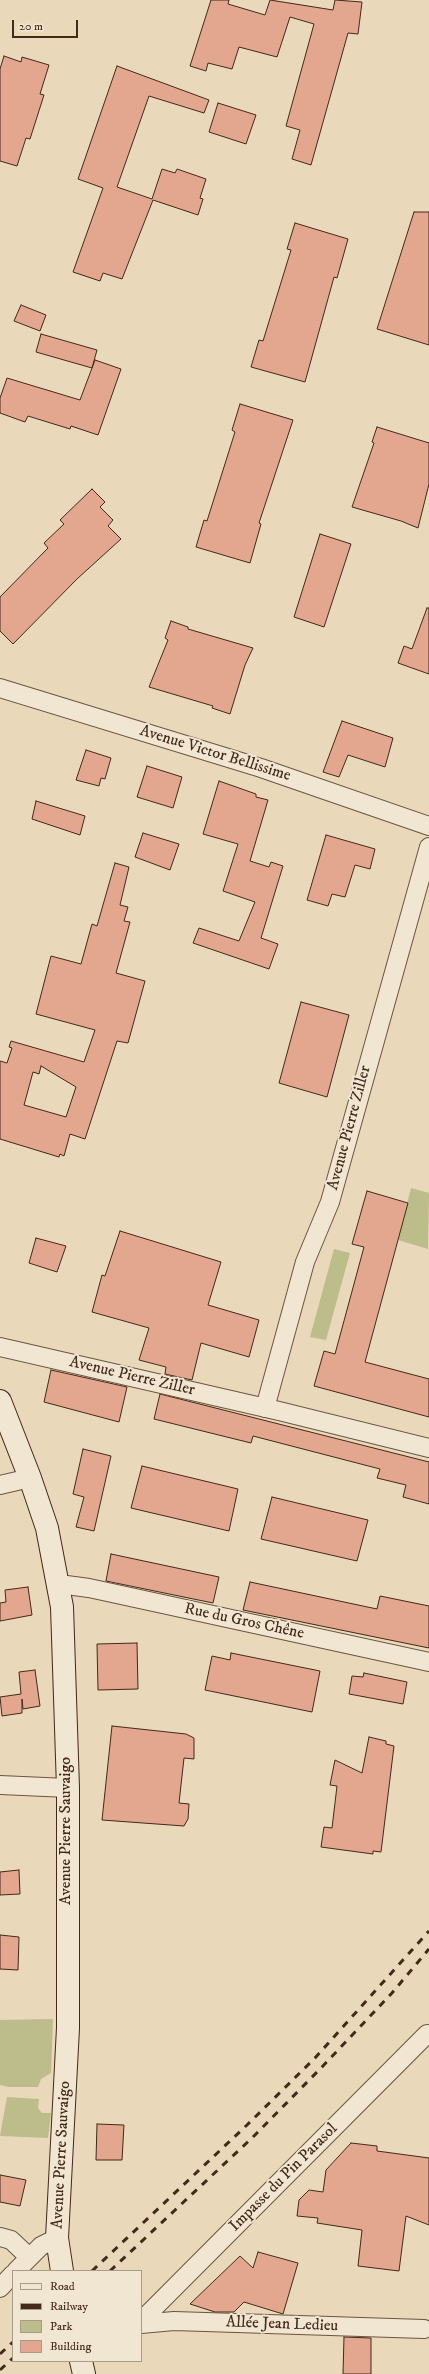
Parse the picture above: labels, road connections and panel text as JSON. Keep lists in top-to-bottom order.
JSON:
{
  "streets": {
    "main road": ["Avenue Pierre Sauvaigo"],
    "street": [
      "Avenue Victor Bellissime",
      "Avenue Pierre Ziller",
      "Rue du Gros Chêne",
      "Impasse du Pin Parasol",
      "Allée Jean Ledieu"
    ]
  },
  "crossings": [
    ["Rue du Gros Chêne", "Avenue Pierre Sauvaigo"]
  ],
  "legend": [
    "Road",
    "Railway",
    "Park",
    "Building"
  ],
  "scale_bar": "20 m"
}
